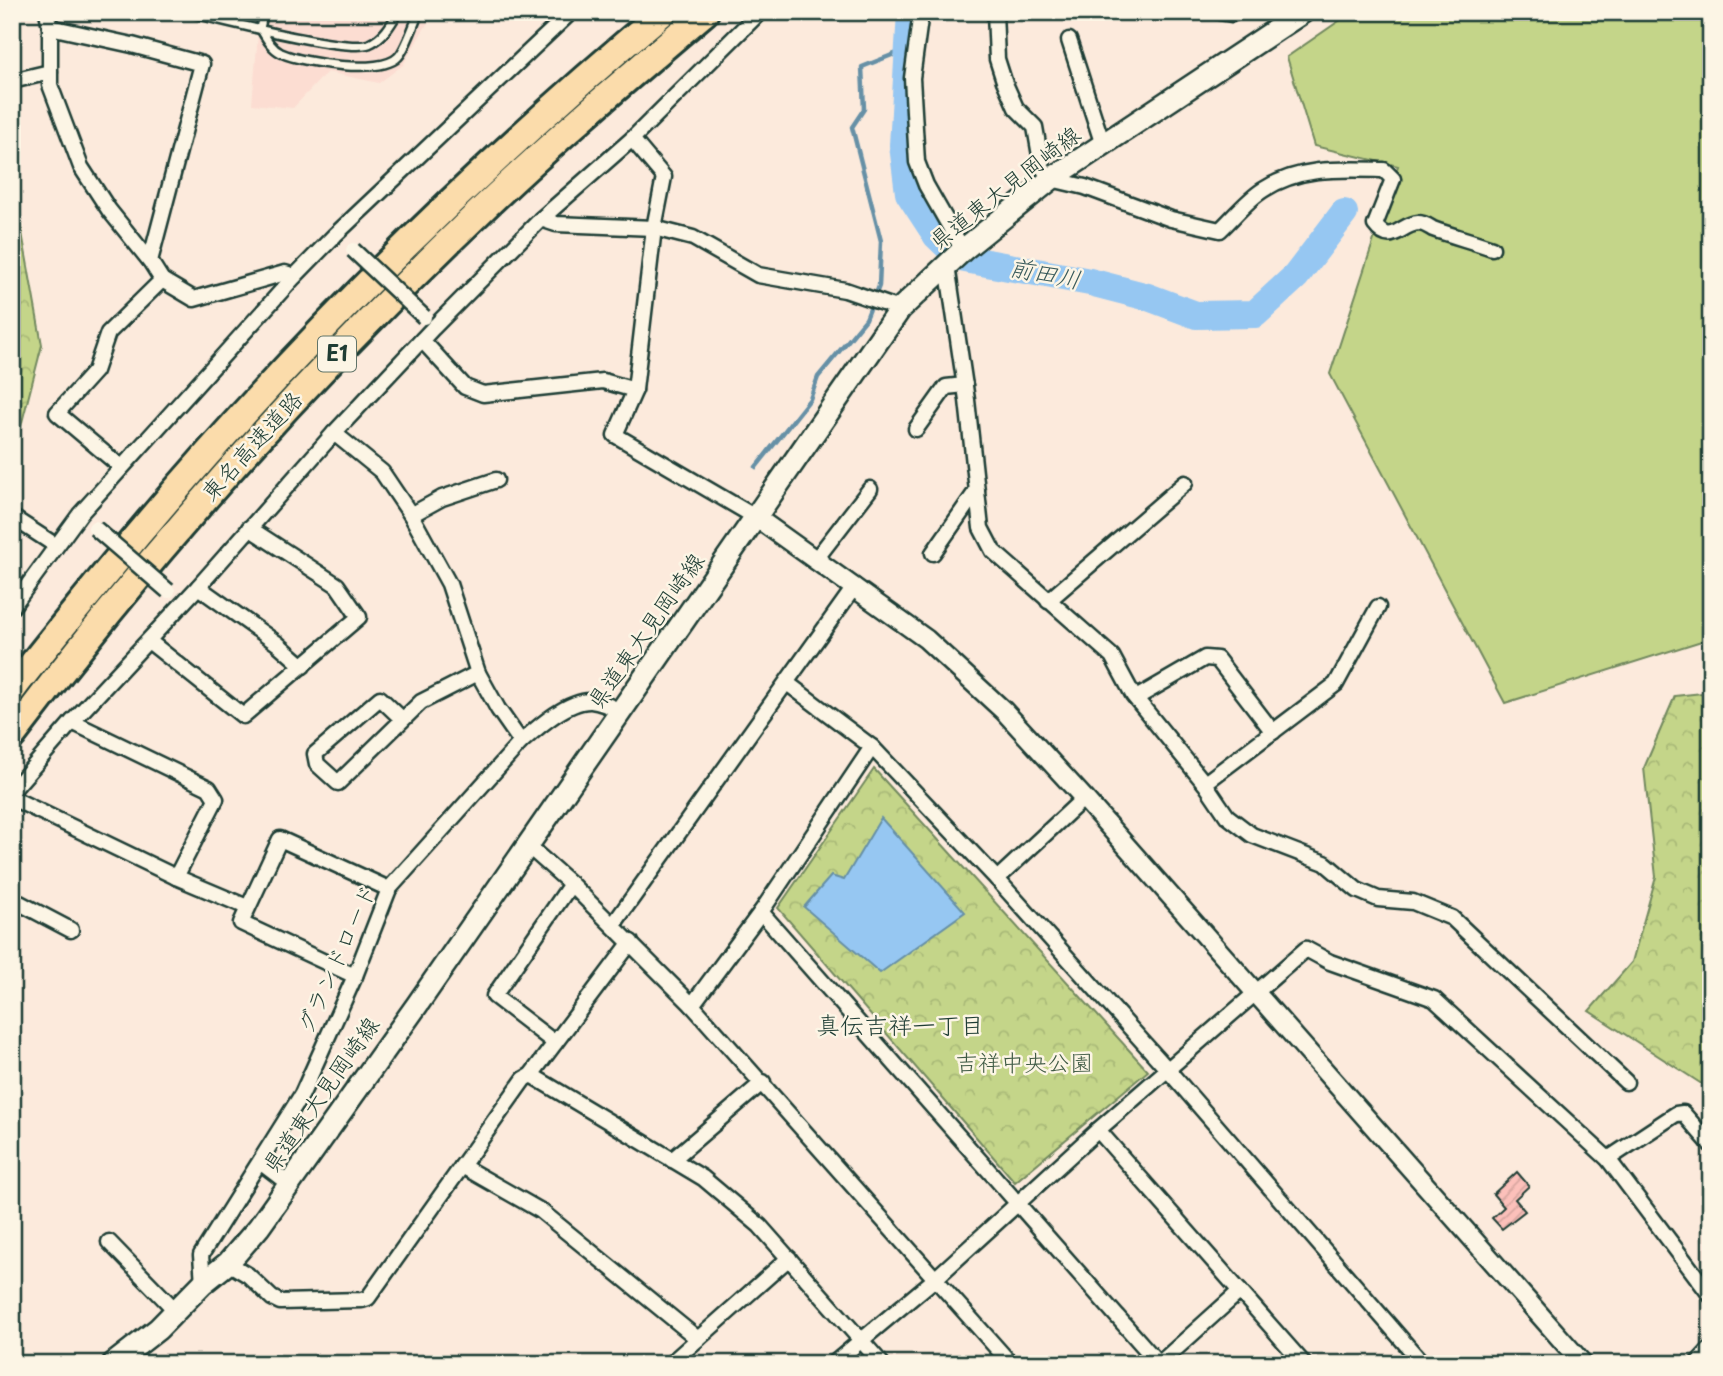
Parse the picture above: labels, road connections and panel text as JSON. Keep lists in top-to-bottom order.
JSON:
{
  "streets": {
    "highway": ["E1", "東名高速道路"],
    "main road": ["県道東大見岡崎線"],
    "street": ["グランドロード"]
  },
  "crossings": [
    ["県道東大見岡崎線", "グランドロード"]
  ],
  "districts": ["真伝吉祥一丁目"],
  "water": ["前田川"],
  "parks": ["吉祥中央公園"]
}
